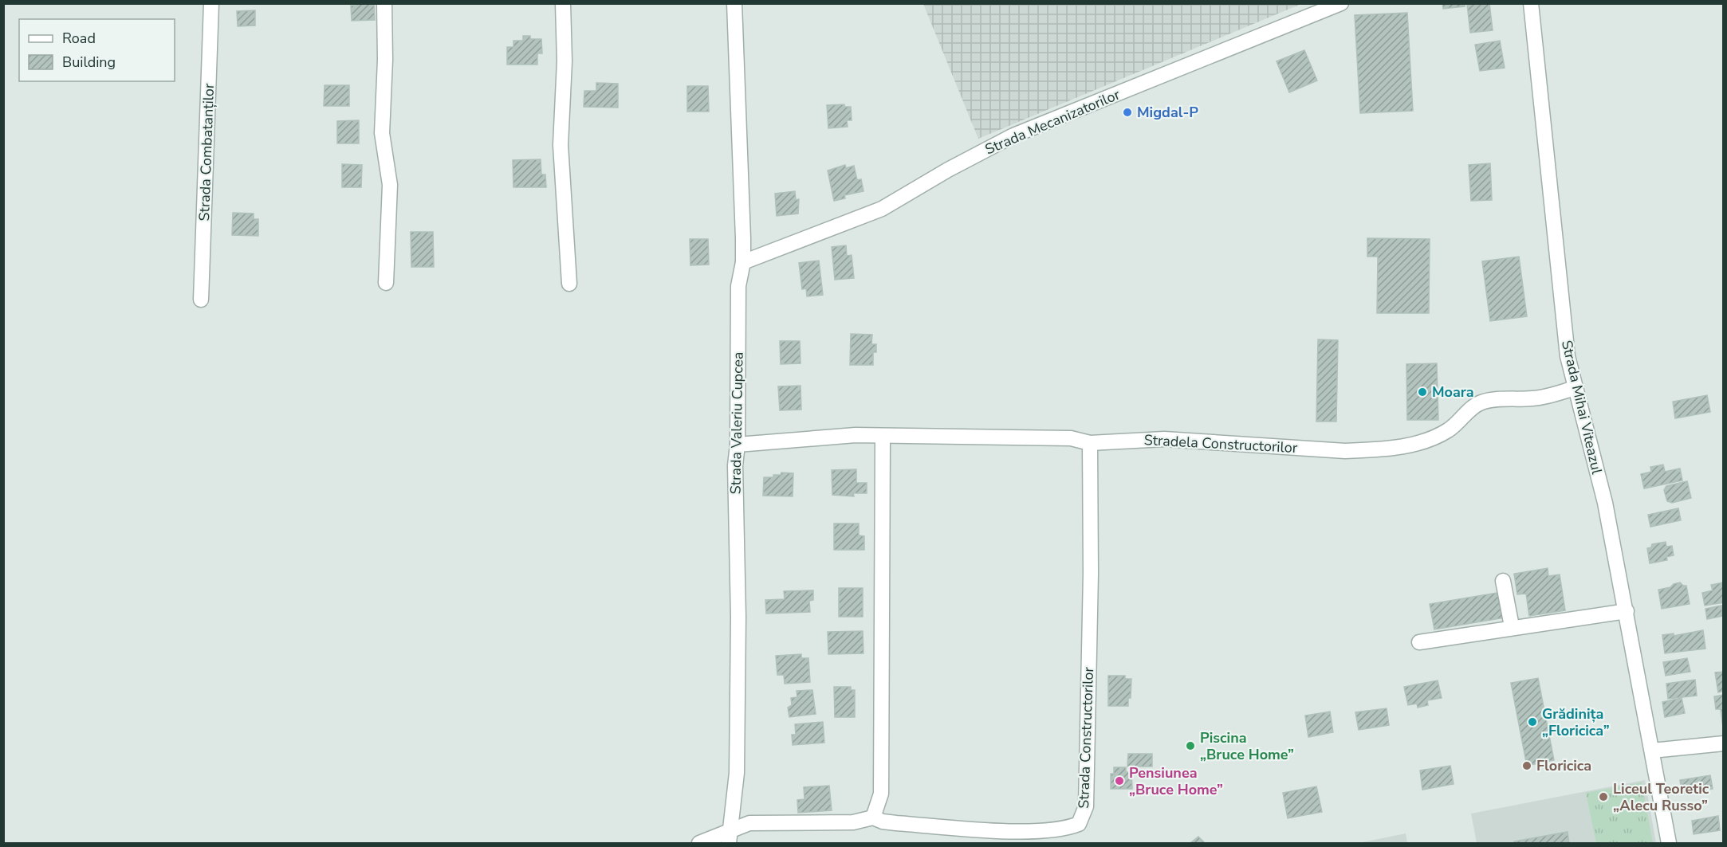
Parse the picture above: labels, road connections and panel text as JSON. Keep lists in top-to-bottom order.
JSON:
{
  "streets": {
    "street": [
      "Strada Mecanizatorilor",
      "Strada Combatanților",
      "Strada Mihai Viteazul",
      "Strada Valeriu Cupcea",
      "Stradela Constructorilor",
      "Strada Constructorilor"
    ]
  },
  "crossings": [
    ["Strada Mecanizatorilor", "Strada Valeriu Cupcea"],
    ["Strada Mihai Viteazul", "Stradela Constructorilor"],
    ["Strada Valeriu Cupcea", "Stradela Constructorilor"],
    ["Strada Valeriu Cupcea", "Strada Constructorilor"],
    ["Stradela Constructorilor", "Strada Constructorilor"]
  ],
  "places": [
    "Migdal-P",
    "Moara",
    "Grădinița „Floricica”",
    "Piscina „Bruce Home”",
    "Floricica",
    "Pensiunea „Bruce Home”",
    "Liceul Teoretic „Alecu Russo”"
  ],
  "legend": ["Road", "Building"]
}
